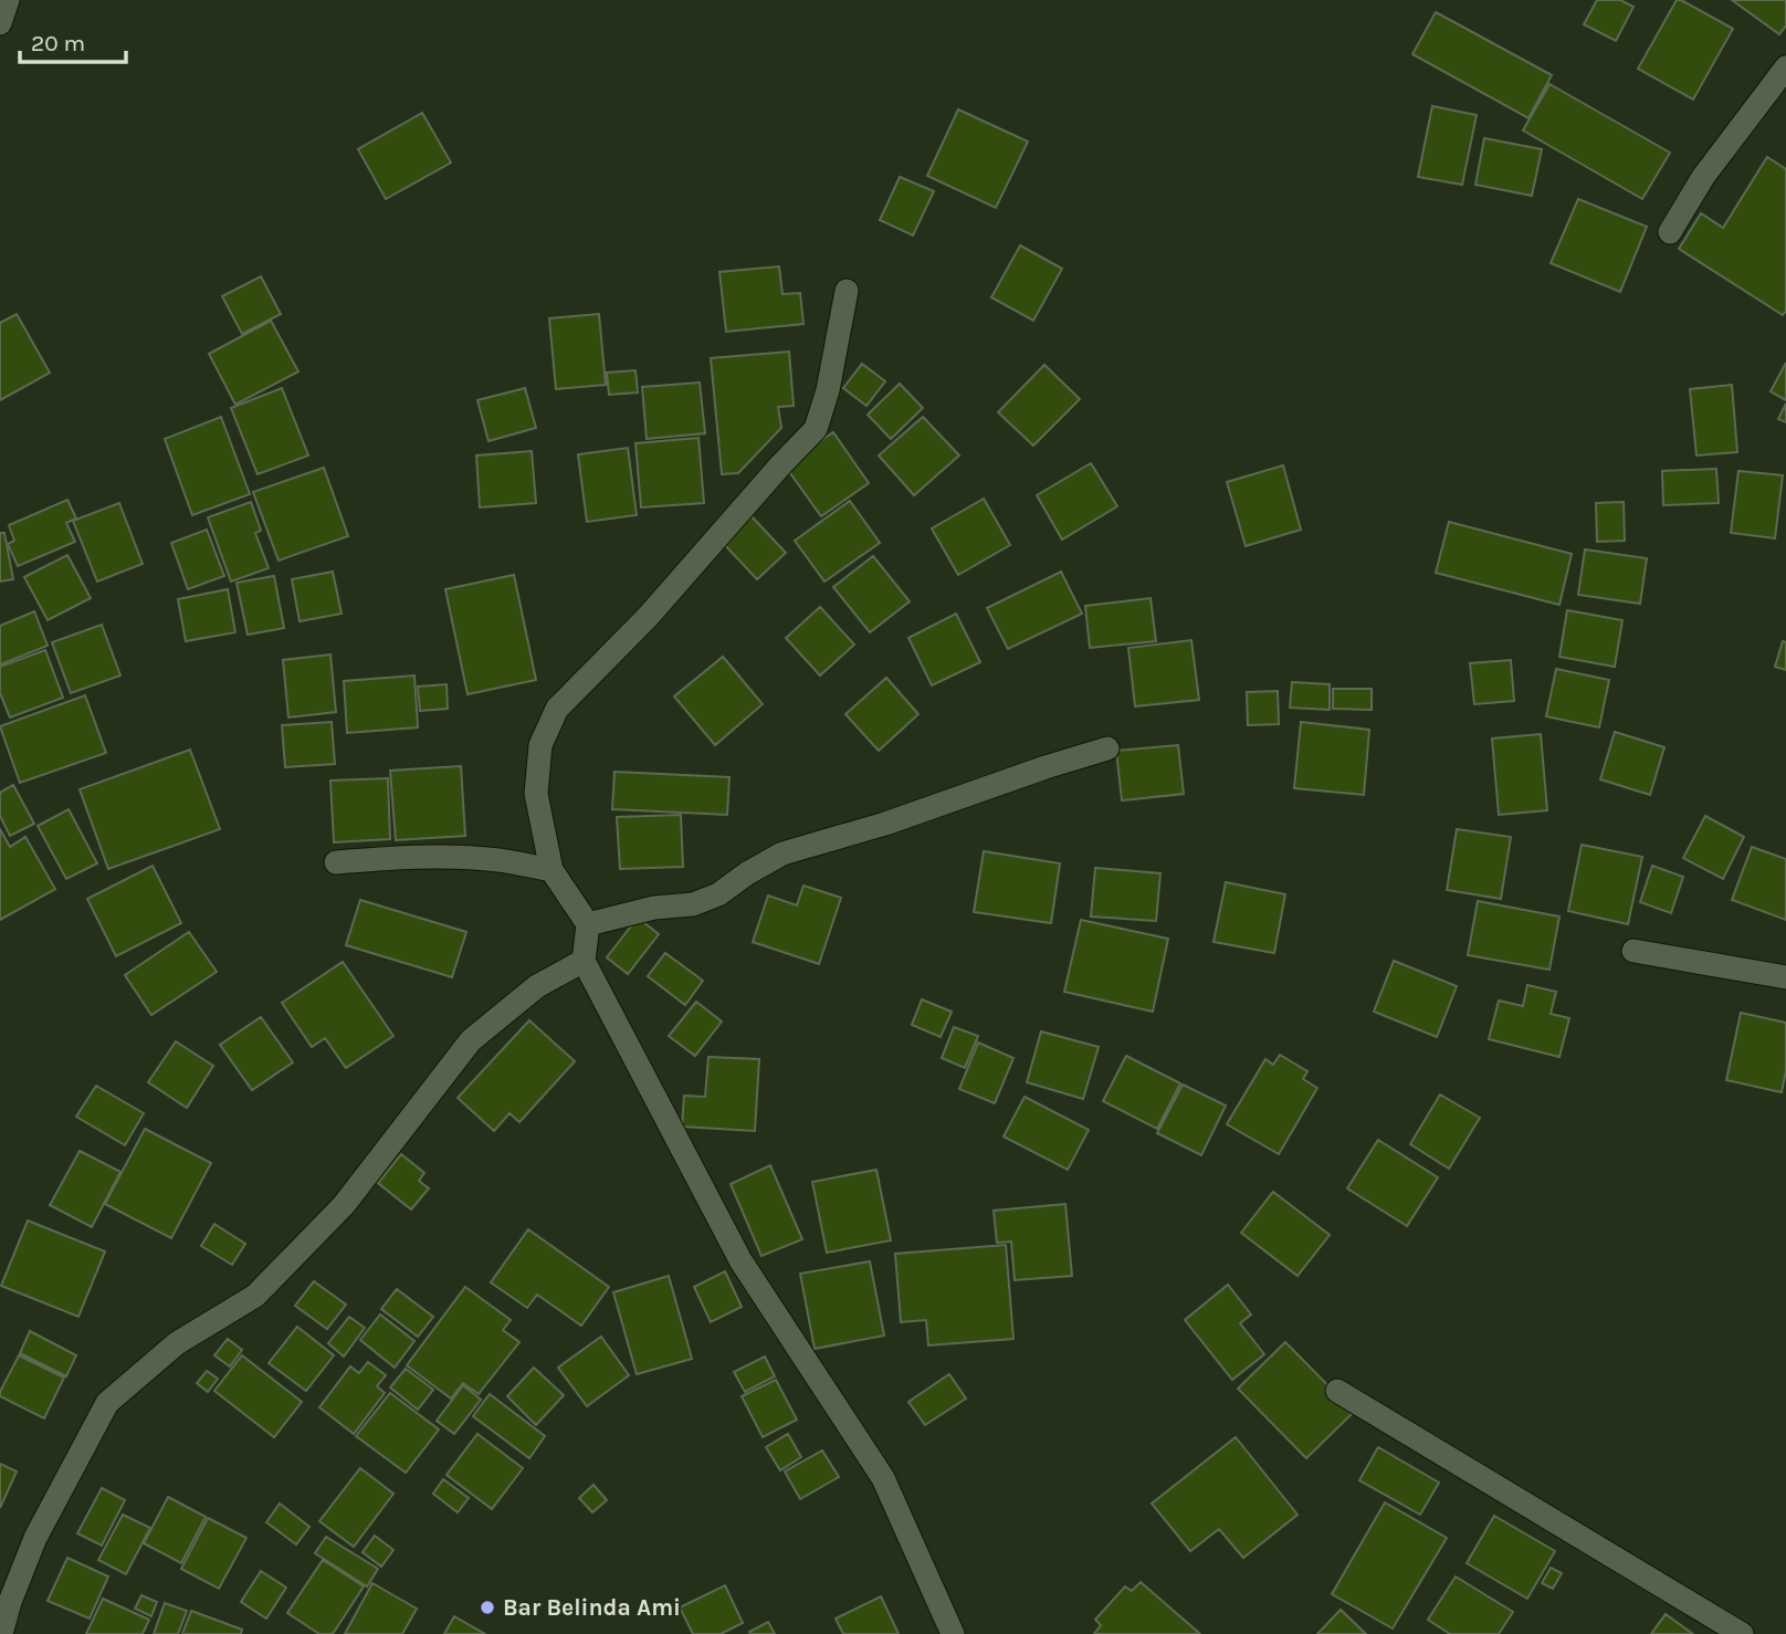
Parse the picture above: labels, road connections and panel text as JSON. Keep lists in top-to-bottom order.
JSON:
{
  "places": ["Bar Belinda Ami"],
  "scale_bar": "20 m"
}
